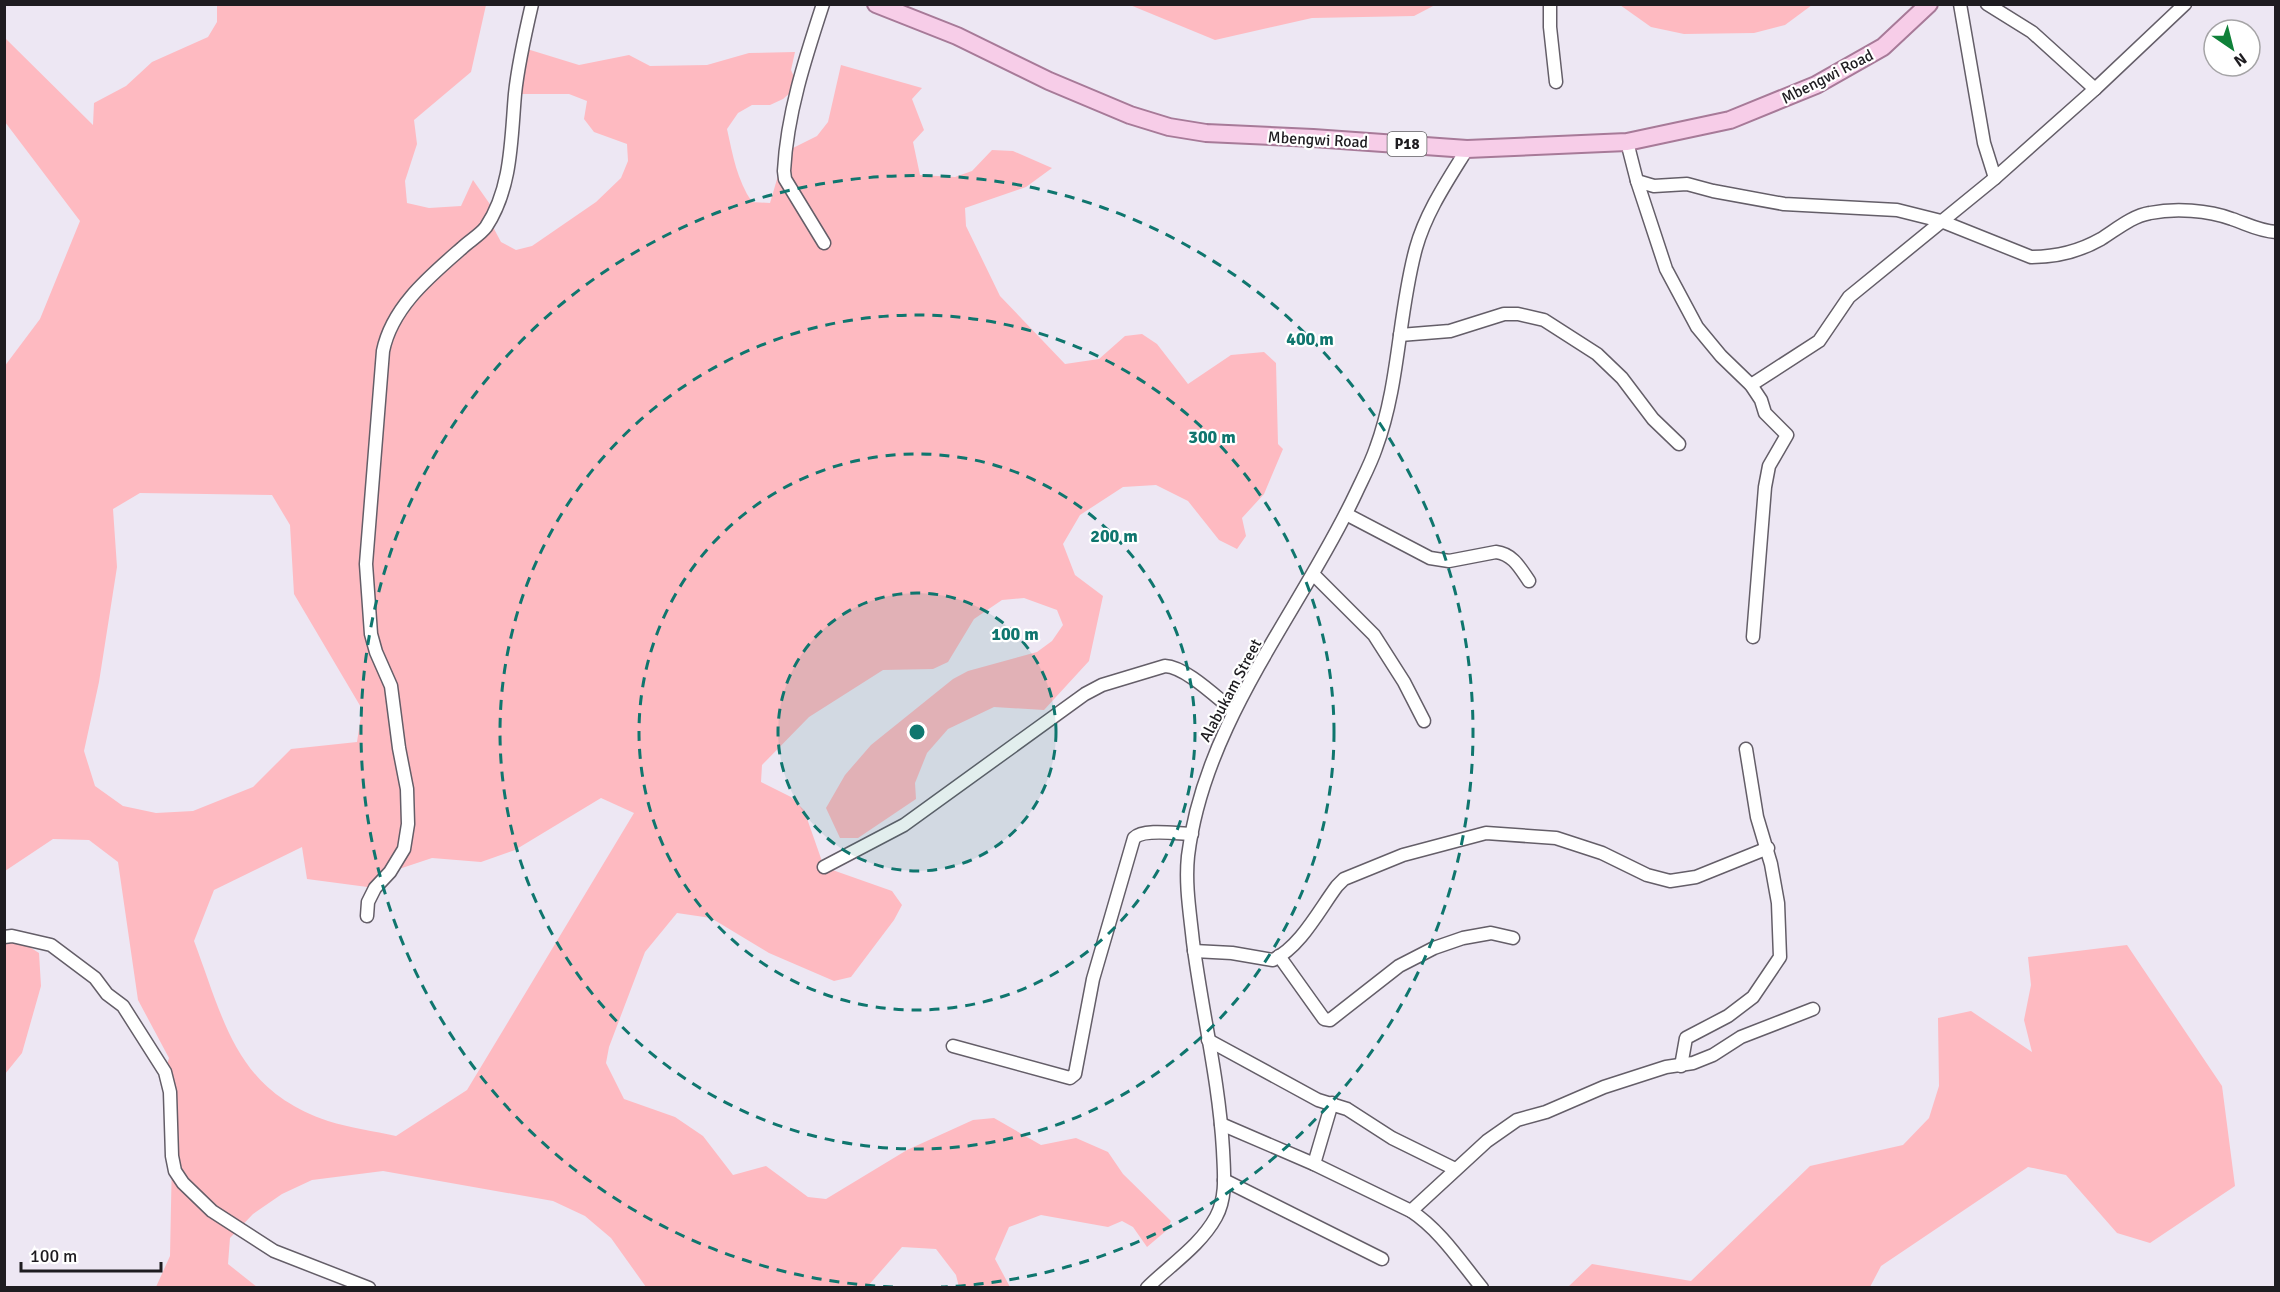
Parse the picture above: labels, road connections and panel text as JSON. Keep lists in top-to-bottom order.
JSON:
{
  "streets": {
    "main road": ["Mbengwi Road", "P18"],
    "street": ["Alabukam Street"]
  },
  "crossings": [
    ["Mbengwi Road", "Alabukam Street"]
  ],
  "scale_bar": "100 m",
  "north": "bottom right",
  "rings": [
    "400 m",
    "300 m",
    "200 m",
    "100 m"
  ]
}
